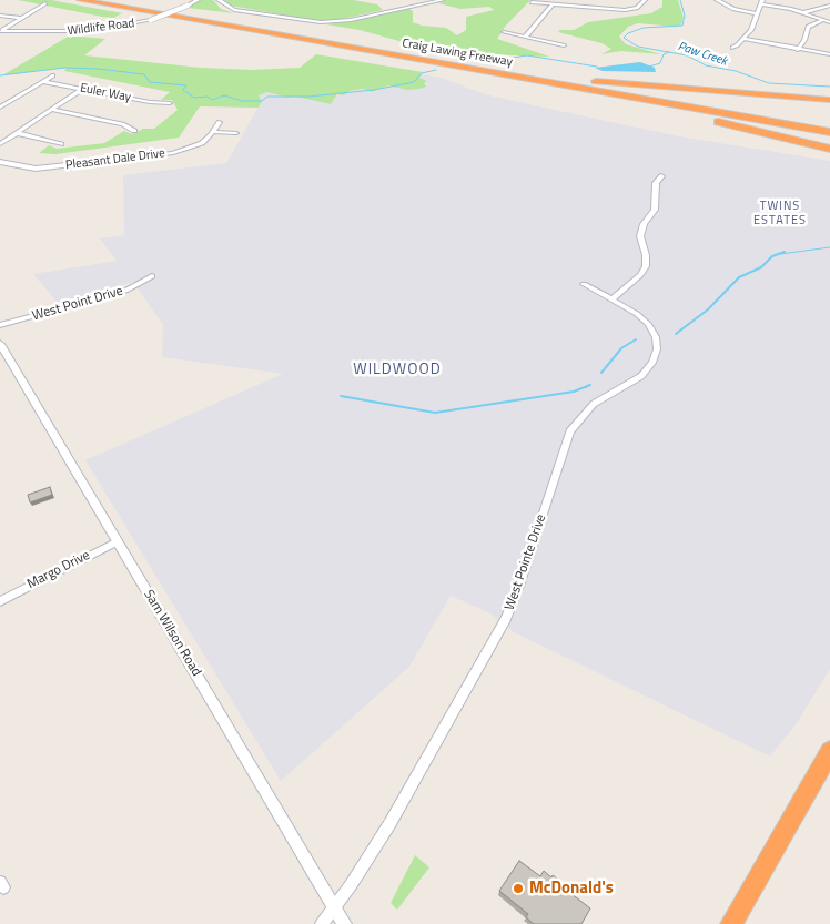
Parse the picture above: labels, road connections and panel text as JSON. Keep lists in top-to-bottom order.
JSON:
{
  "streets": {
    "highway": ["Craig Lawing Freeway"],
    "street": [
      "Wildlife Road",
      "Euler Way",
      "Pleasant Dale Drive",
      "West Point Drive",
      "West Pointe Drive",
      "Margo Drive",
      "Sam Wilson Road"
    ]
  },
  "crossings": [
    ["West Pointe Drive", "Sam Wilson Road"],
    ["Margo Drive", "Sam Wilson Road"]
  ],
  "districts": ["TWINS ESTATES", "WILDWOOD"],
  "water": ["Paw Creek"],
  "places": ["McDonald's"]
}
